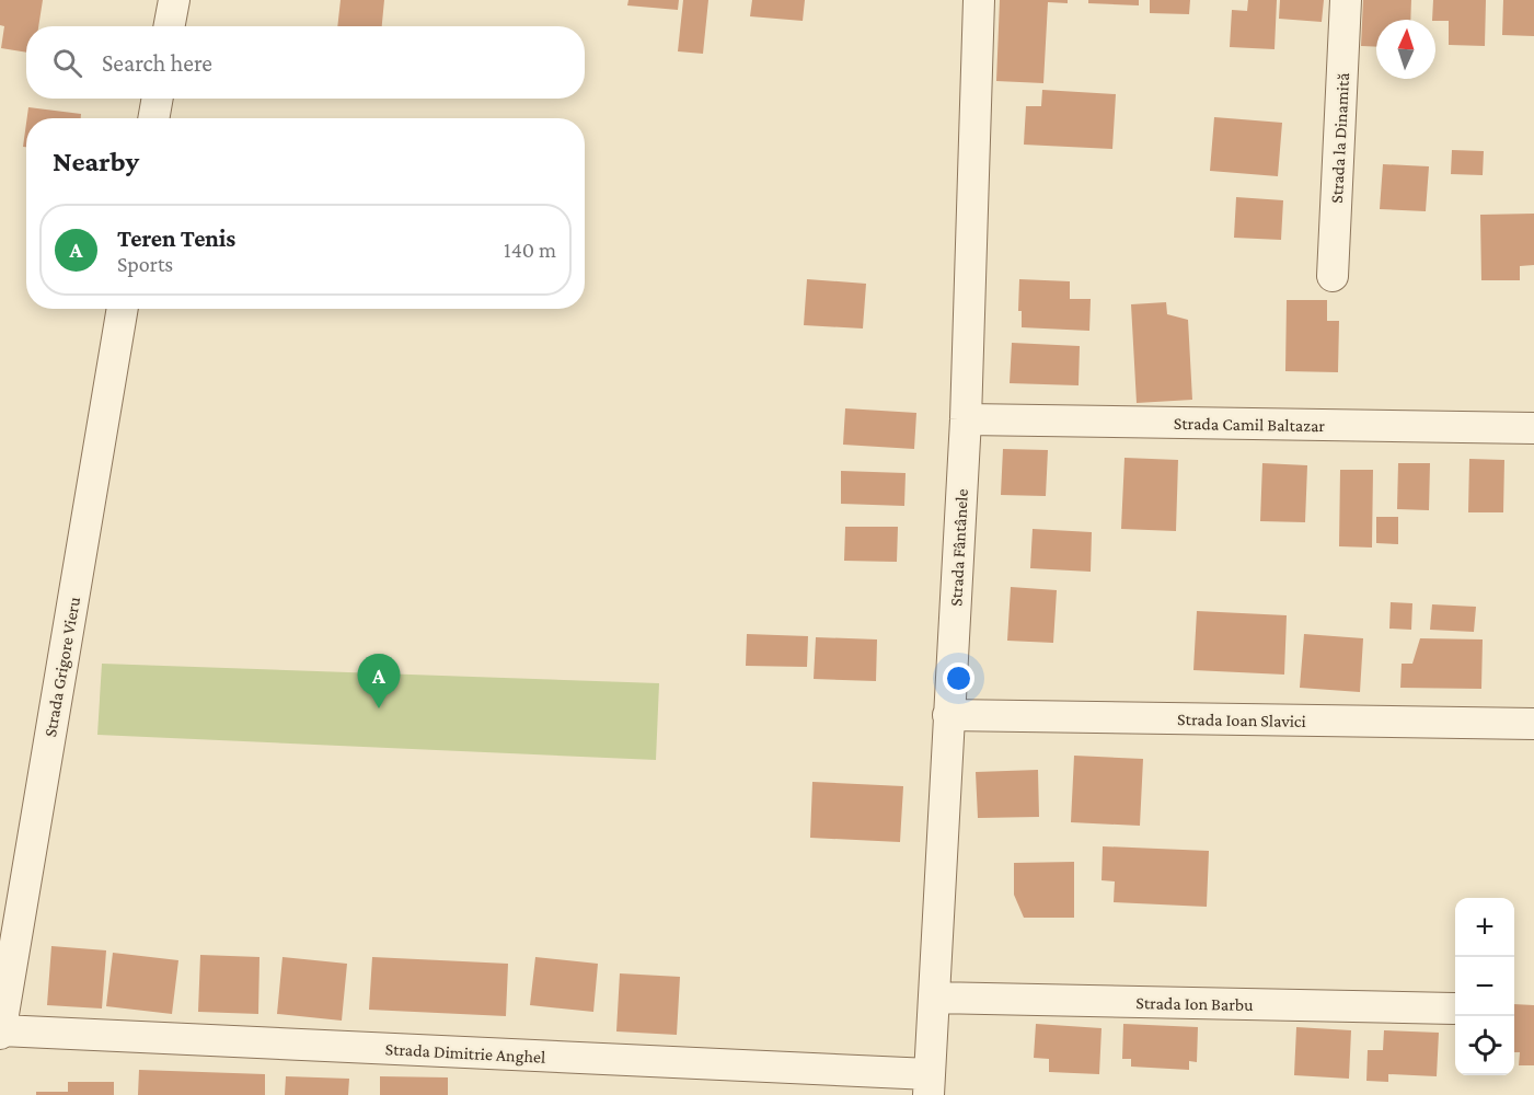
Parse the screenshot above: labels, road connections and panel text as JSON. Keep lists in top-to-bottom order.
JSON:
{
  "streets": {
    "street": [
      "Strada la Dinamită",
      "Strada Camil Baltazar",
      "Strada Fântânele",
      "Strada Grigore Vieru",
      "Strada Ioan Slavici",
      "Strada Ion Barbu",
      "Strada Dimitrie Anghel"
    ]
  },
  "crossings": [
    ["Strada Camil Baltazar", "Strada Fântânele"],
    ["Strada Fântânele", "Strada Ioan Slavici"],
    ["Strada Fântânele", "Strada Ion Barbu"],
    ["Strada Fântânele", "Strada Dimitrie Anghel"],
    ["Strada Grigore Vieru", "Strada Dimitrie Anghel"]
  ],
  "north": "top",
  "page": {
    "search": "Search here",
    "heading": "Nearby",
    "list": [
      {
        "mark": "A",
        "name": "Teren Tenis",
        "note": "Sports",
        "value": "140 m"
      }
    ],
    "pins": "A",
    "map_buttons": ["+", "−"]
  }
}
